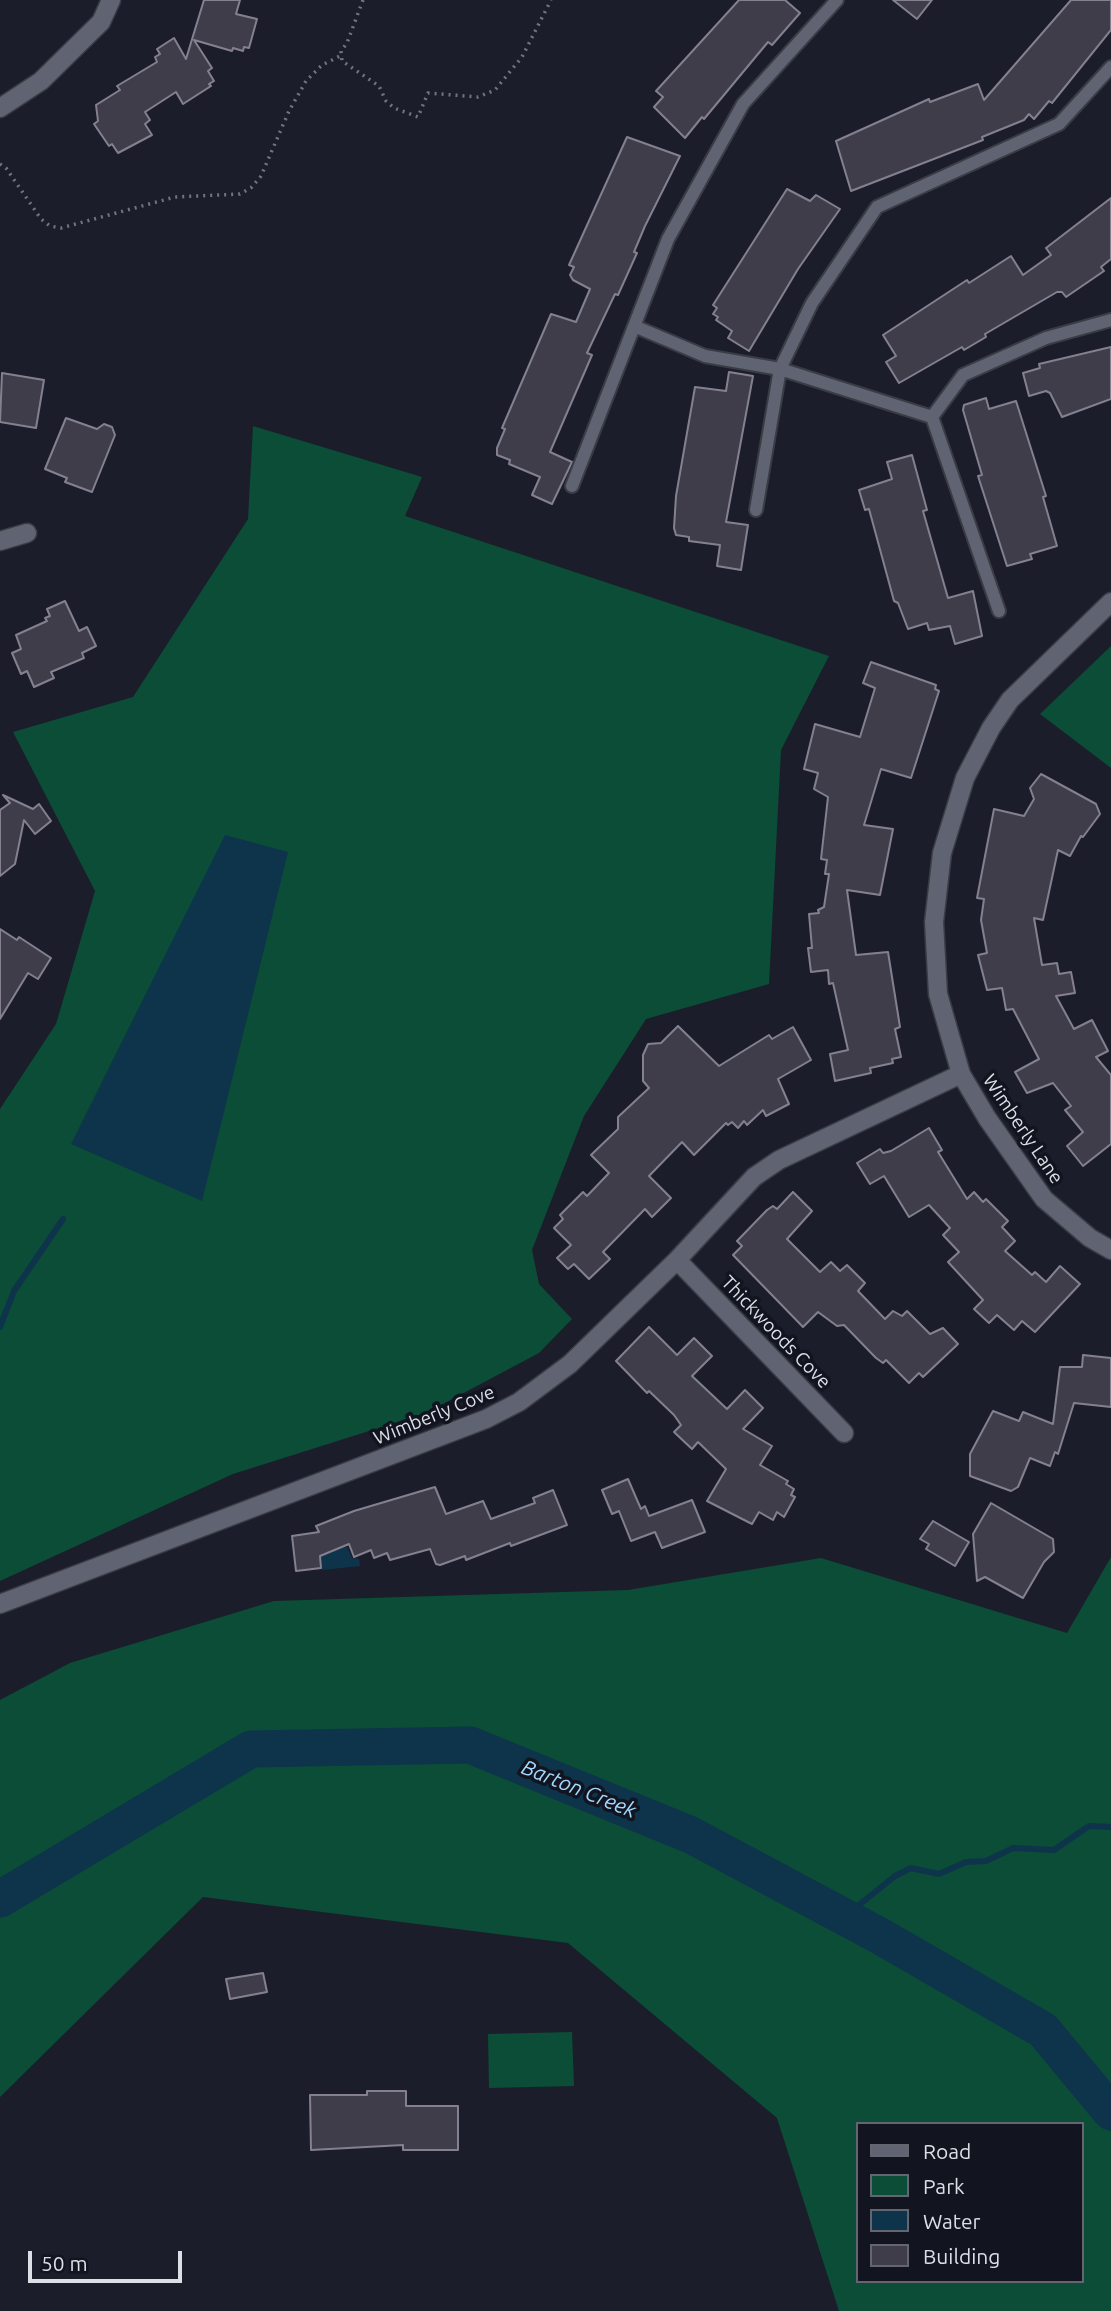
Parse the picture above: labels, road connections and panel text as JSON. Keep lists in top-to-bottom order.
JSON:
{
  "streets": {
    "street": ["Wimberly Lane", "Thickwoods Cove", "Wimberly Cove"]
  },
  "crossings": [
    ["Wimberly Lane", "Wimberly Cove"],
    ["Thickwoods Cove", "Wimberly Cove"]
  ],
  "water": ["Barton Creek"],
  "legend": [
    "Road",
    "Park",
    "Water",
    "Building"
  ],
  "scale_bar": "50 m"
}
